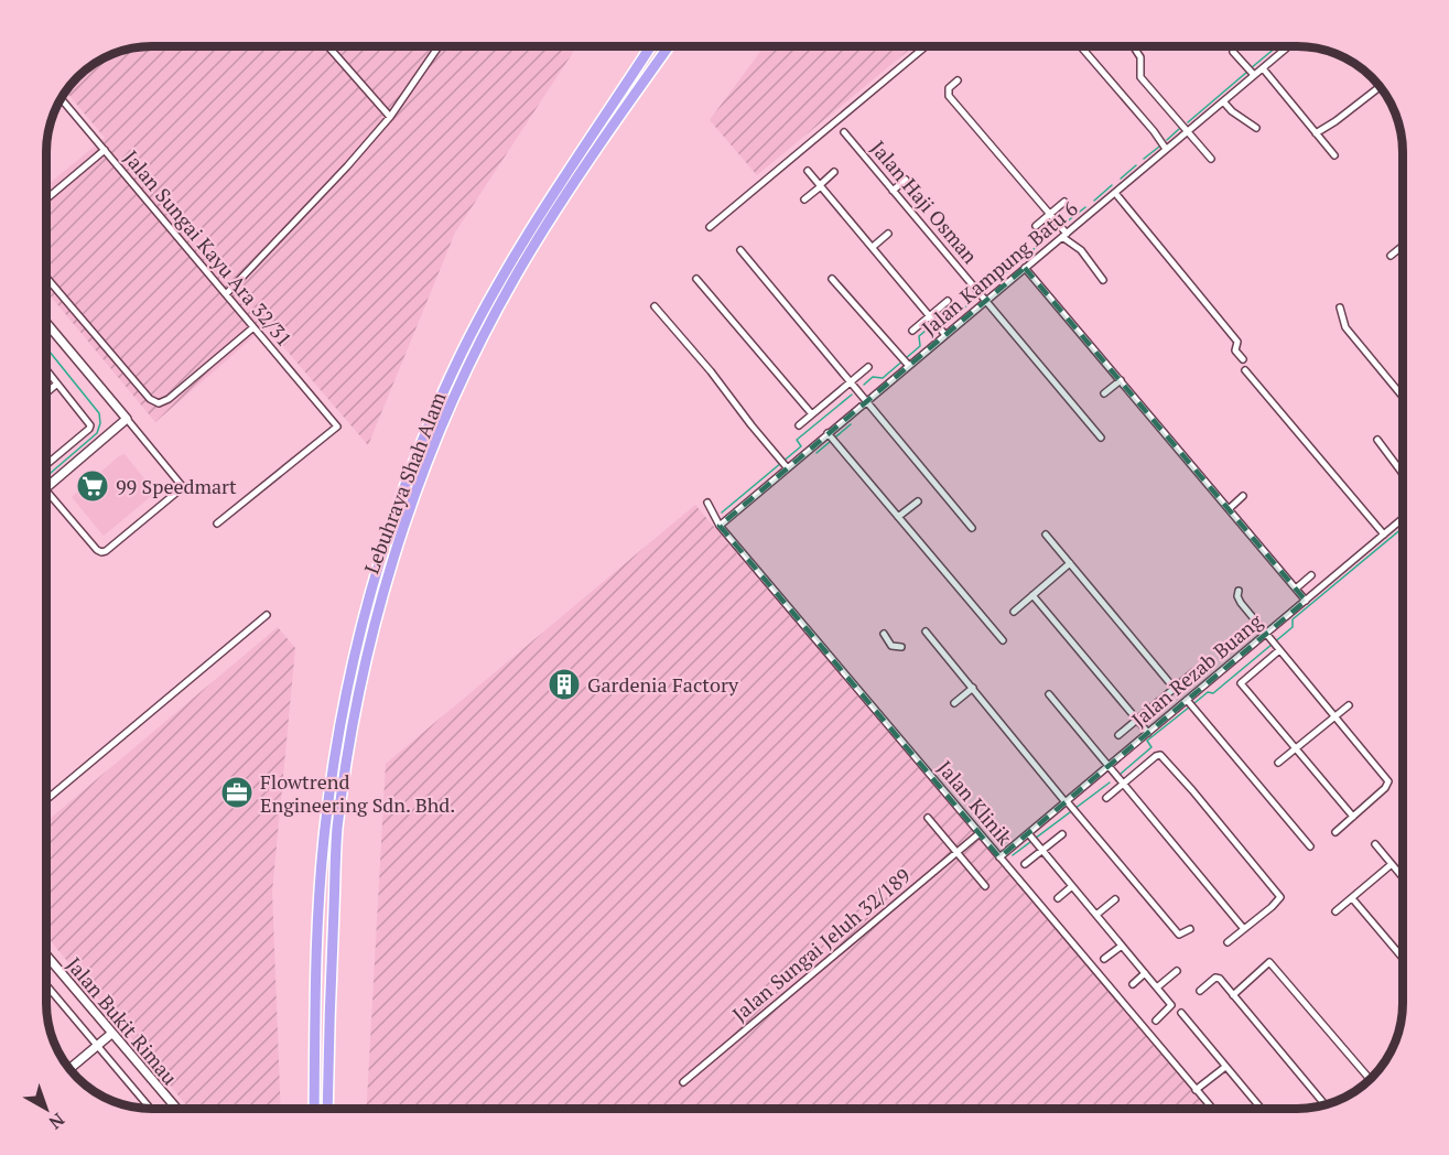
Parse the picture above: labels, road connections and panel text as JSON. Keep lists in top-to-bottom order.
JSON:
{
  "streets": {
    "highway": ["Lebuhraya Shah Alam"],
    "street": [
      "Jalan Haji Osman",
      "Jalan Sungai Kayu Ara 32/31",
      "Jalan Kampung Batu 6",
      "Jalan Rezab Buang",
      "Jalan Klinik",
      "Jalan Sungai Jeluh 32/189",
      "Jalan Bukit Rimau"
    ]
  },
  "crossings": [
    ["Jalan Haji Osman", "Jalan Kampung Batu 6"],
    ["Jalan Kampung Batu 6", "Jalan Klinik"],
    ["Jalan Rezab Buang", "Jalan Klinik"],
    ["Jalan Klinik", "Jalan Sungai Jeluh 32/189"]
  ],
  "places": {
    "supermarket": ["99 Speedmart"],
    "building": ["Gardenia Factory"],
    "office": ["Flowtrend Engineering Sdn. Bhd."]
  },
  "north": "bottom right"
}
